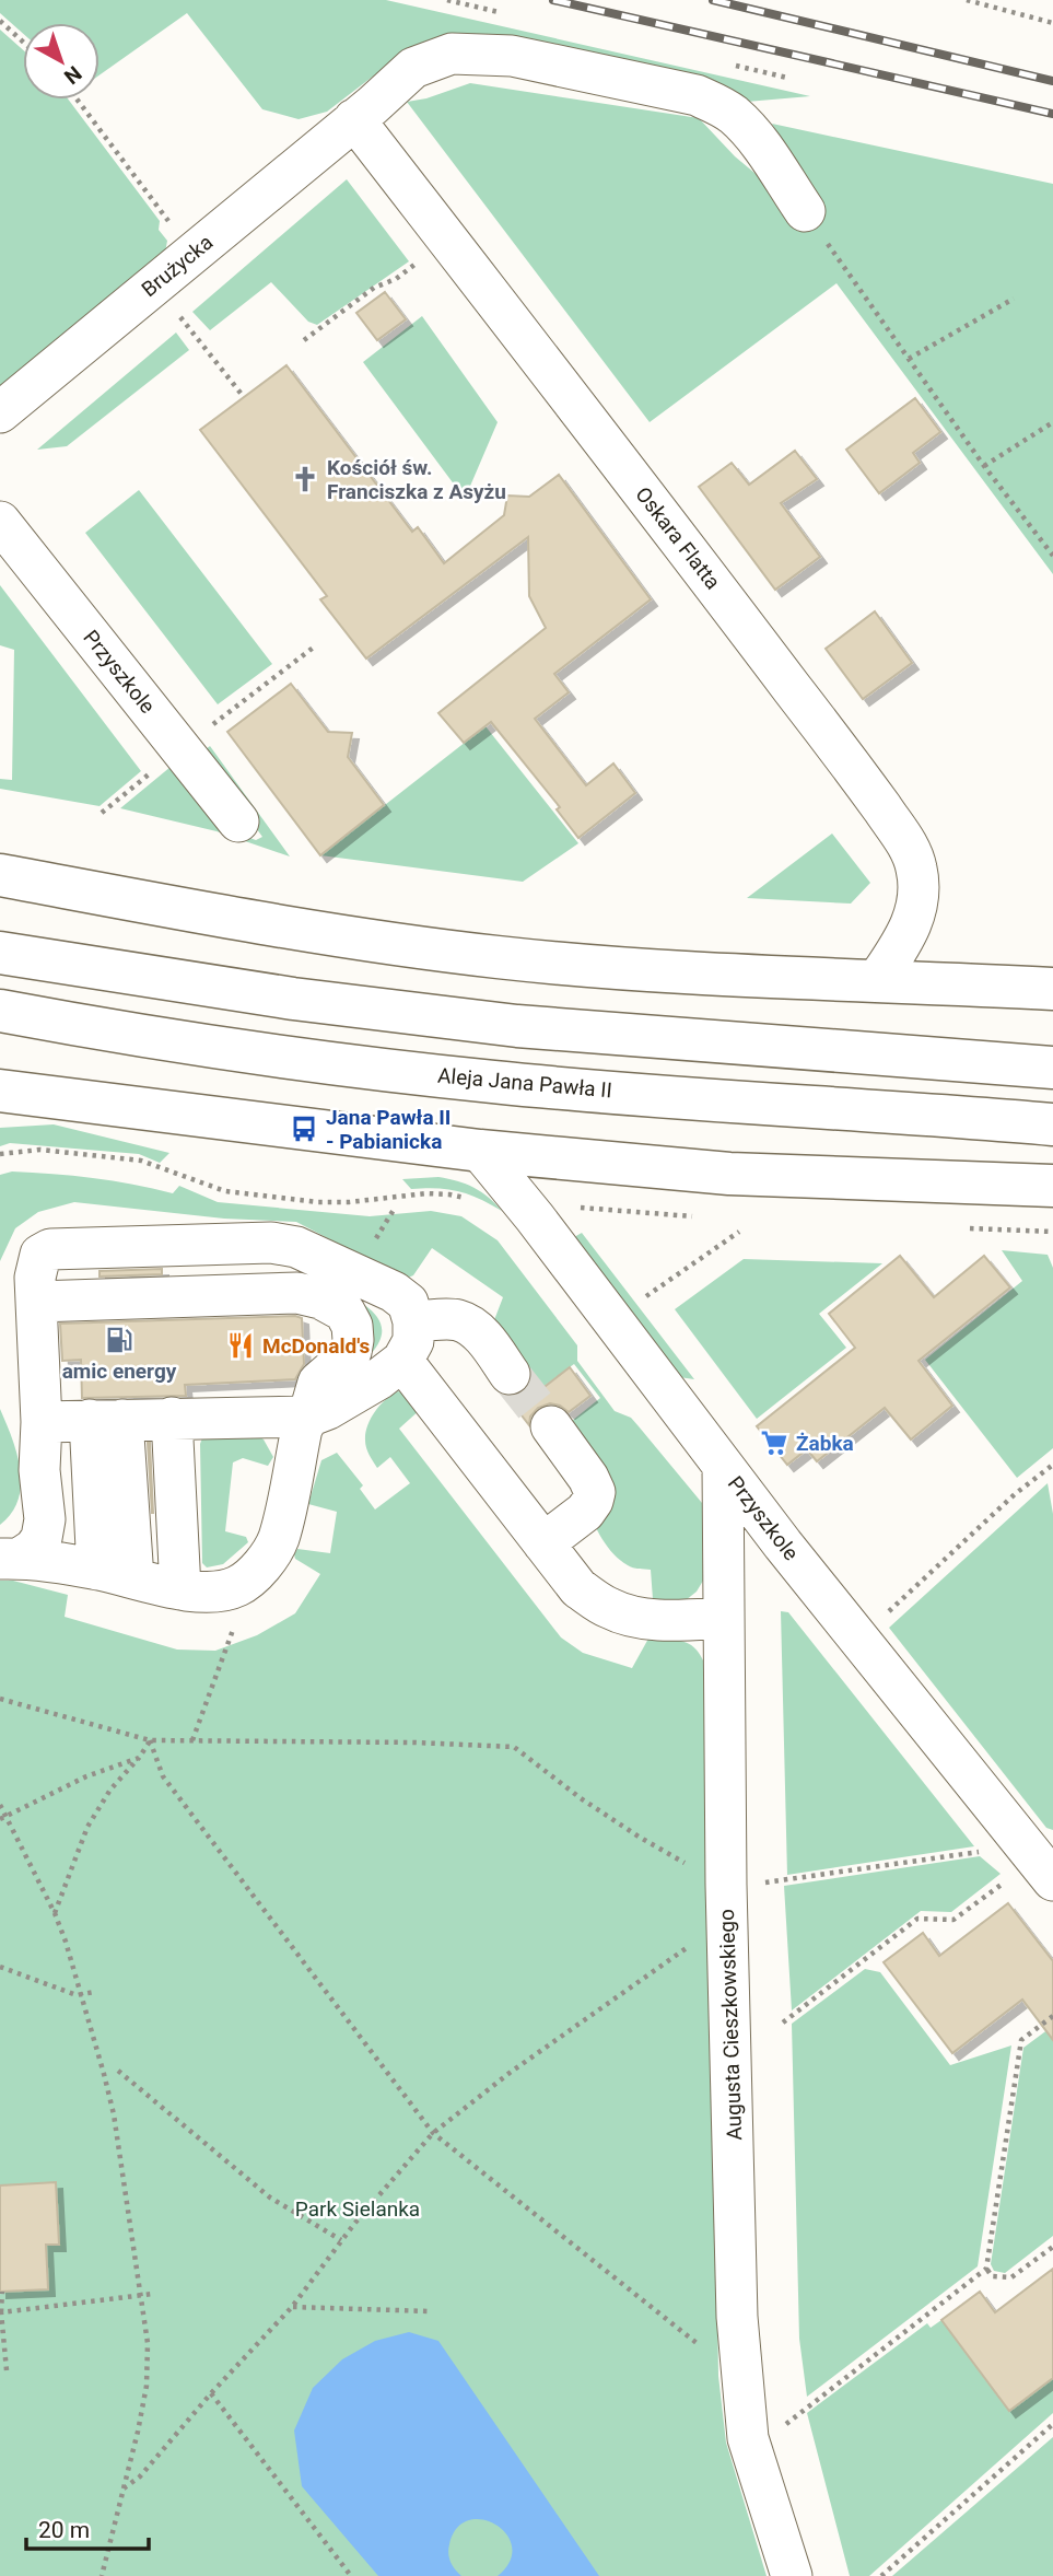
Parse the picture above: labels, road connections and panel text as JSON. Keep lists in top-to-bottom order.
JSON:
{
  "streets": {
    "main road": ["Aleja Jana Pawła II"],
    "street": [
      "Brużycka",
      "Oskara Flatta",
      "Przyszkole",
      "Augusta Cieszkowskiego"
    ]
  },
  "crossings": [
    ["Brużycka", "Oskara Flatta"],
    ["Przyszkole", "Augusta Cieszkowskiego"]
  ],
  "parks": ["Park Sielanka"],
  "places": {
    "church": ["Kościół św. Franciszka z Asyżu"],
    "bus stop": ["Jana Pawła II - Pabianicka"],
    "fuel station": ["amic energy"],
    "restaurant": ["McDonald's"],
    "supermarket": ["Żabka"]
  },
  "scale_bar": "20 m",
  "north": "bottom right"
}
